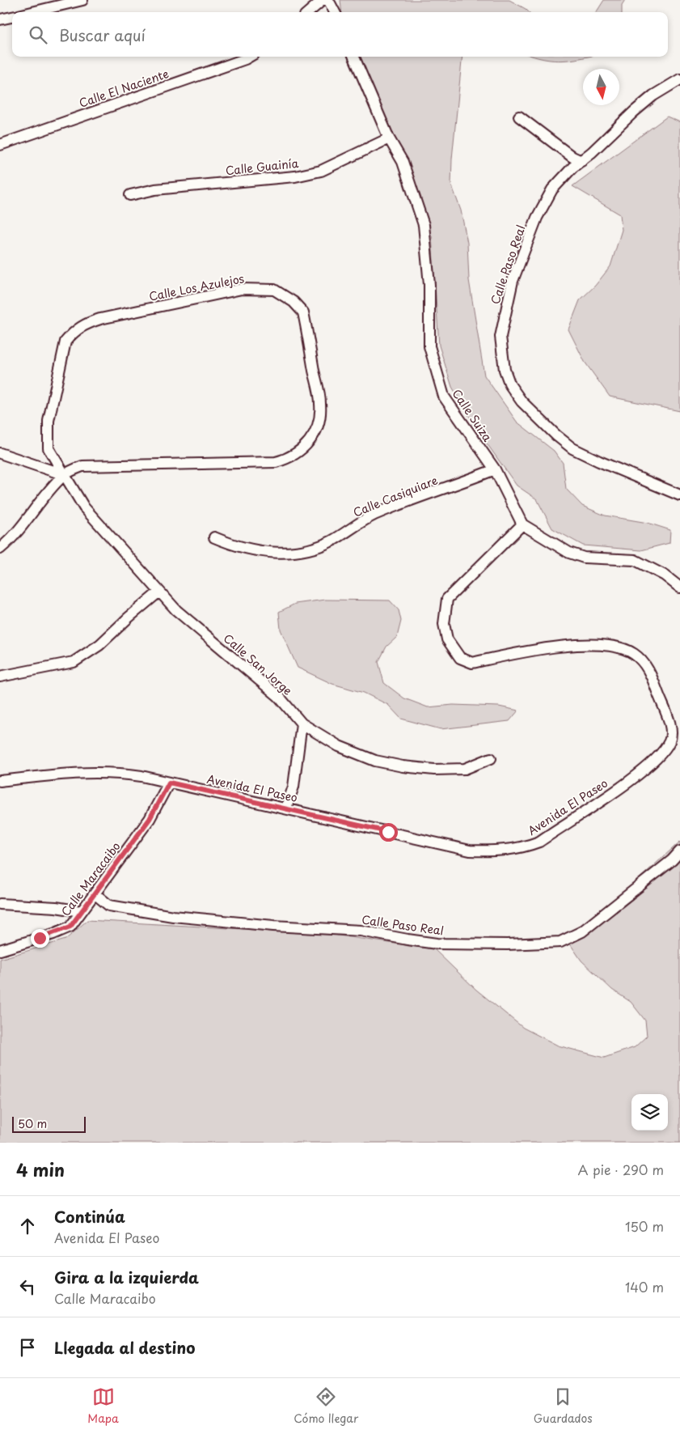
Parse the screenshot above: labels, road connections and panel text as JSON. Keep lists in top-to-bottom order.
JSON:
{
  "streets": {
    "street": [
      "Calle El Naciente",
      "Calle Guainía",
      "Calle Paso Real",
      "Calle Los Azulejos",
      "Calle Suiza",
      "Calle Casiquiare",
      "Calle San Jorge",
      "Avenida El Paseo",
      "Calle Maracaibo"
    ]
  },
  "crossings": [
    ["Calle Guainía", "Calle Suiza"],
    ["Calle Paso Real", "Calle Maracaibo"],
    ["Calle Los Azulejos", "Calle San Jorge"],
    ["Calle Suiza", "Calle Casiquiare"],
    ["Calle Suiza", "Avenida El Paseo"],
    ["Avenida El Paseo", "Calle Maracaibo"]
  ],
  "scale_bar": "50 m",
  "north": "bottom",
  "page": {
    "search": "Buscar aquí",
    "scale": "50 m",
    "heading": ["4 min", "A pie · 290 m"],
    "list": [
      ["Continúa", "Avenida El Paseo", "150 m"],
      ["Gira a la izquierda", "Calle Maracaibo", "140 m"],
      "Llegada al destino"
    ],
    "nav": ["Mapa", "Cómo llegar", "Guardados"]
  }
}
